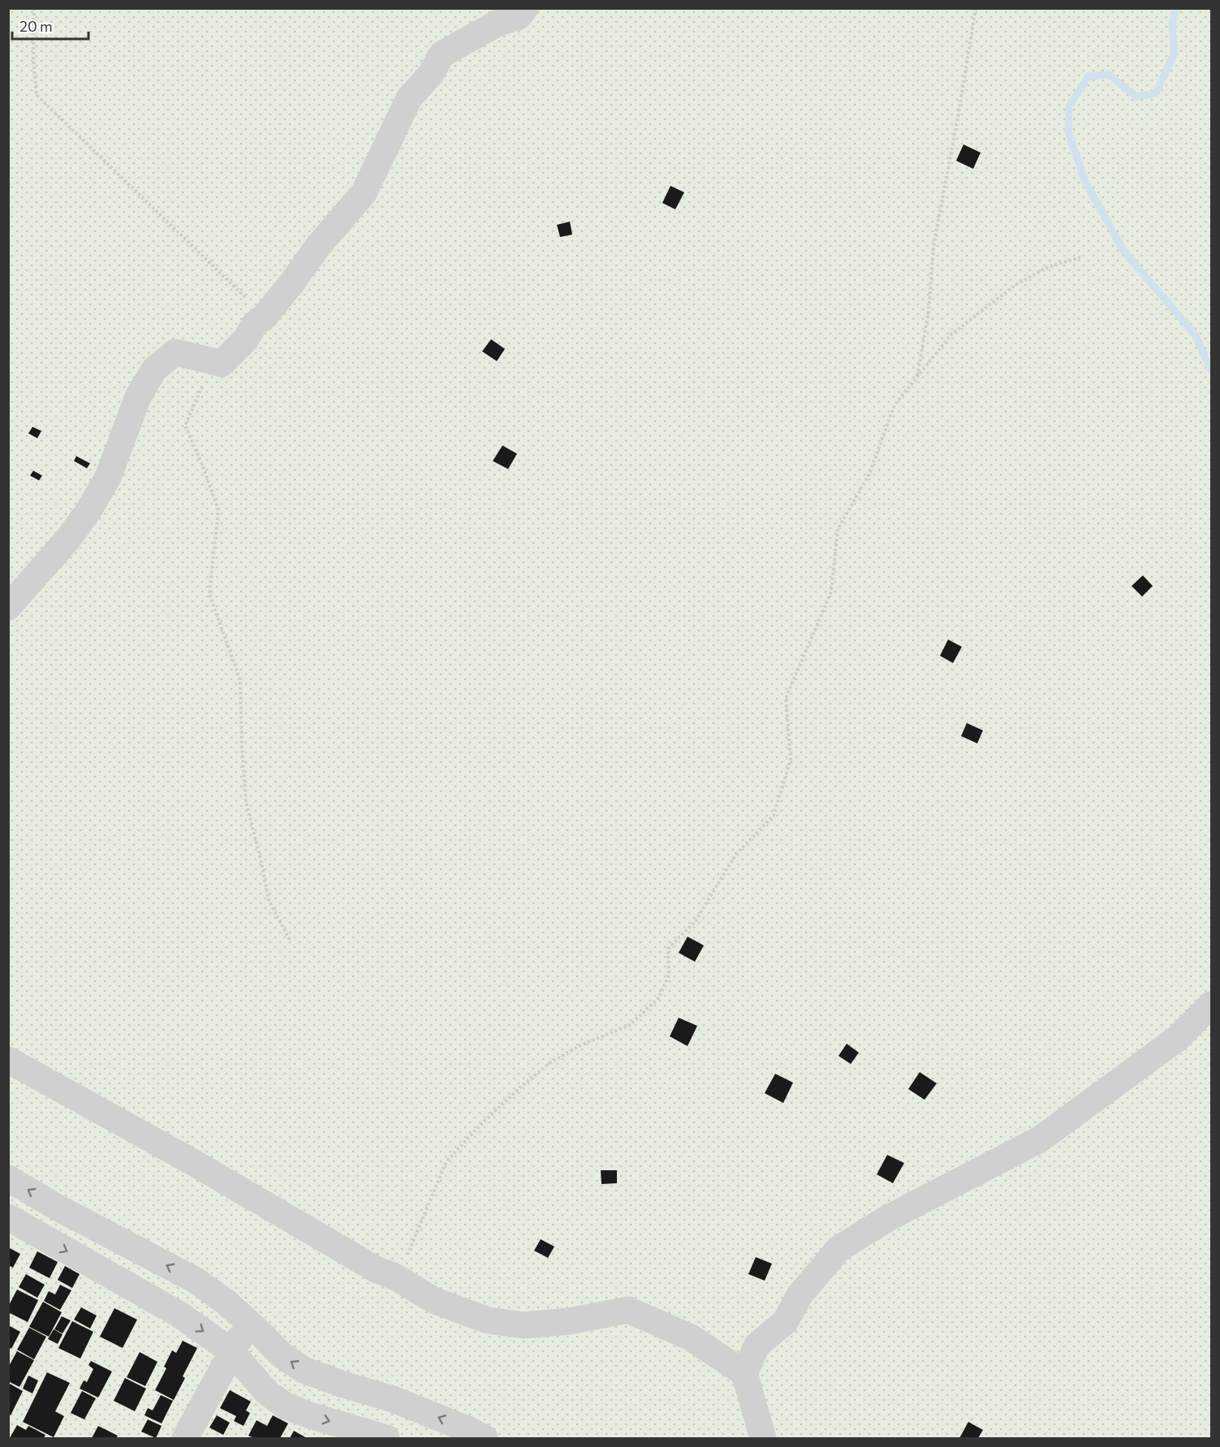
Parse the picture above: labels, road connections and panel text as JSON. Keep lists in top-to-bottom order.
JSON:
{
  "scale_bar": "20 m"
}
